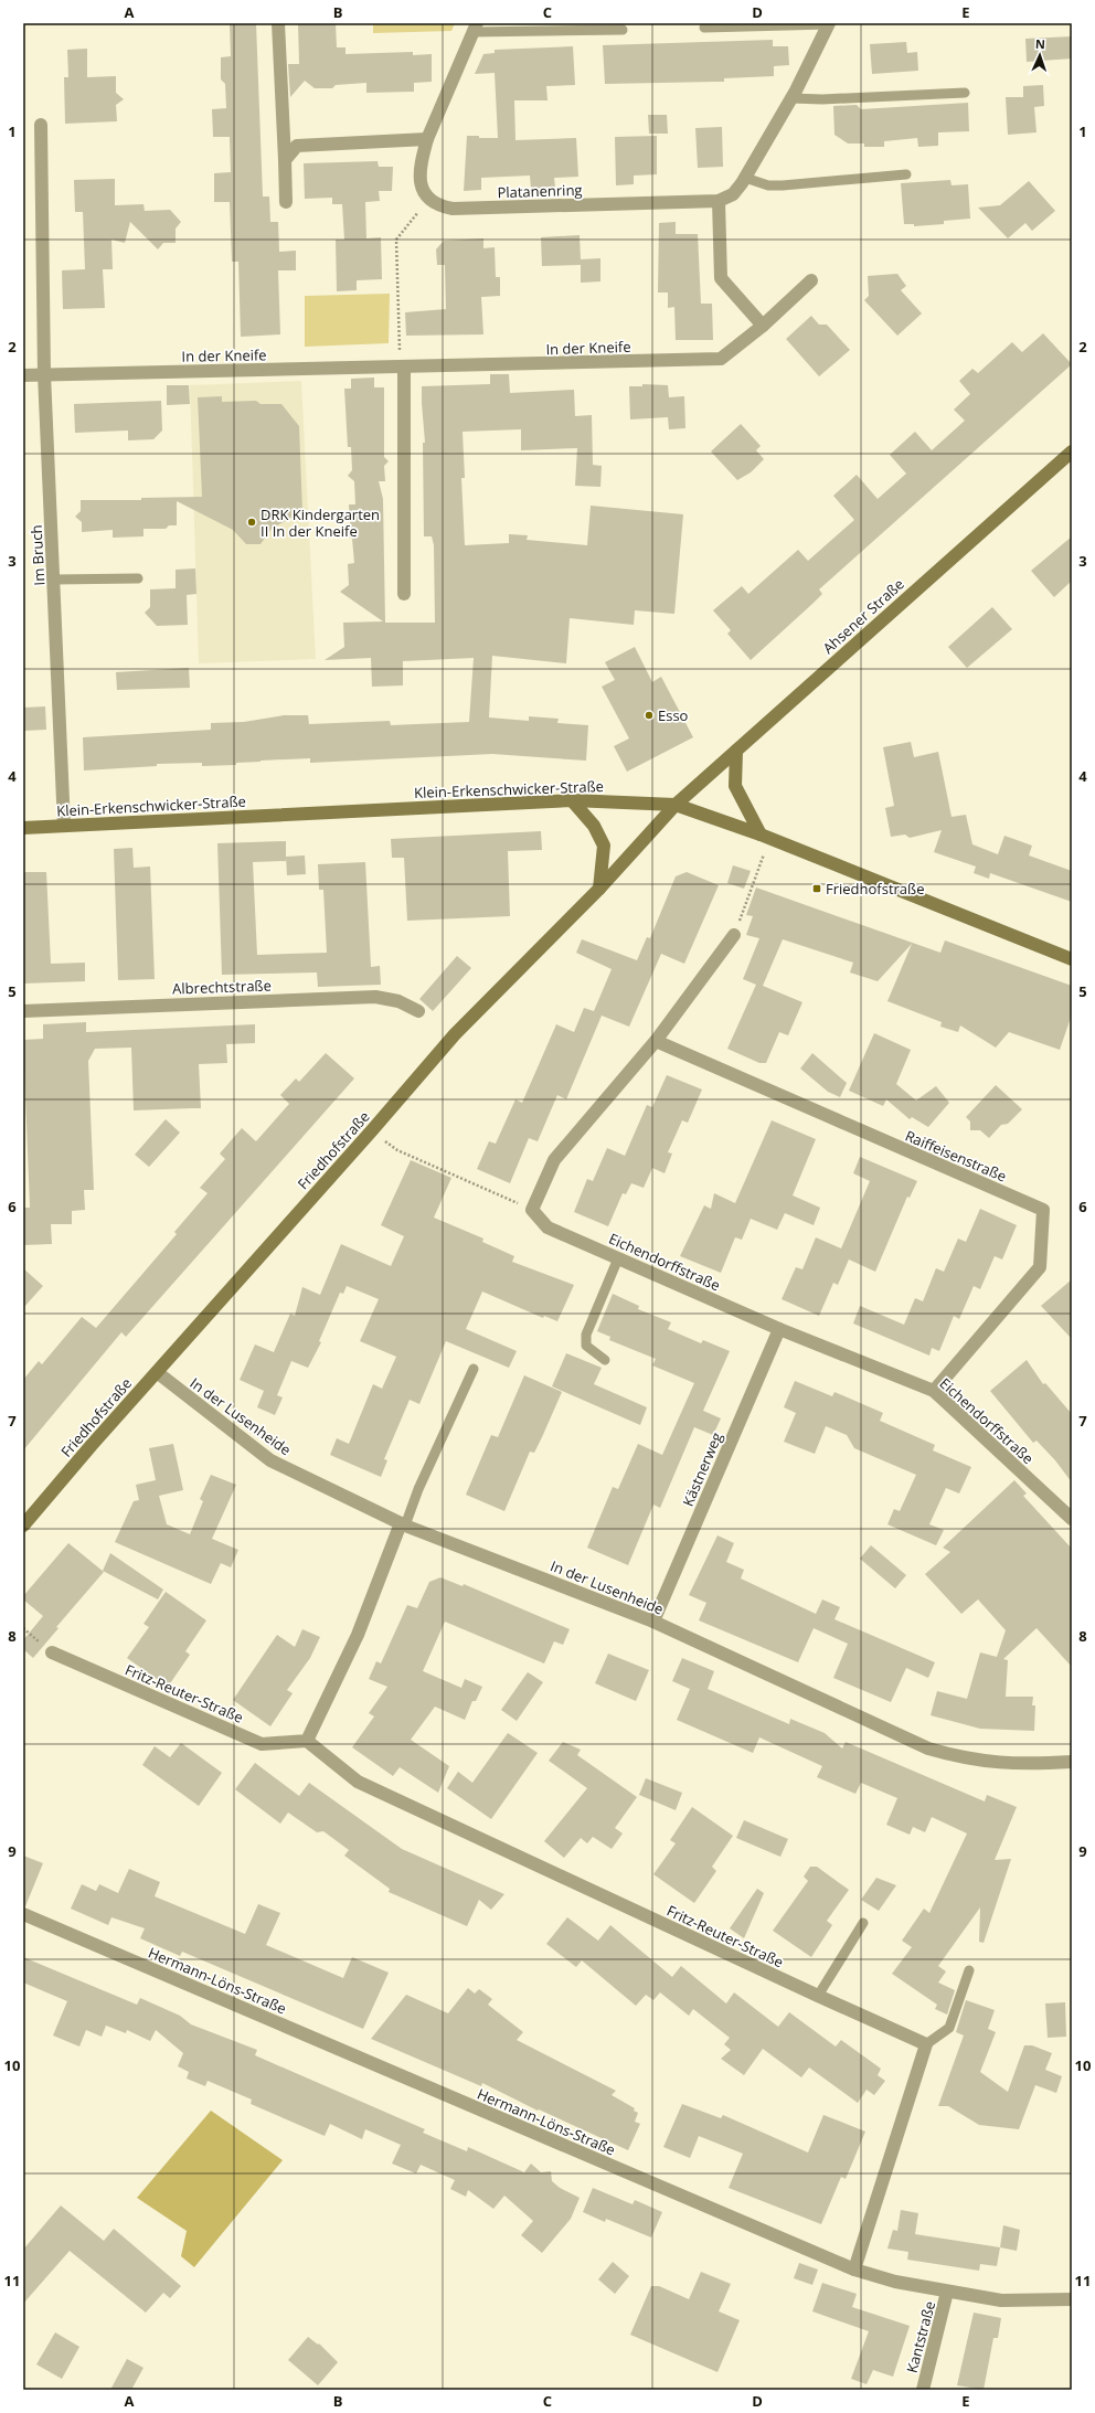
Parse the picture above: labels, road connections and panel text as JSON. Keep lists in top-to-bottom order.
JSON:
{
  "streets": {
    "main road": ["Ahsener Straße", "Klein-Erkenschwicker-Straße", "Friedhofstraße"],
    "street": [
      "Platanenring",
      "In der Kneife",
      "Im Bruch",
      "Albrechtstraße",
      "Raiffeisenstraße",
      "Eichendorffstraße",
      "In der Lusenheide",
      "Kästnerweg",
      "Fritz-Reuter-Straße",
      "Hermann-Löns-Straße",
      "Kantstraße"
    ]
  },
  "crossings": [
    ["In der Kneife", "Im Bruch"],
    ["Im Bruch", "Klein-Erkenschwicker-Straße"],
    ["Ahsener Straße", "Klein-Erkenschwicker-Straße"],
    ["Ahsener Straße", "Friedhofstraße"],
    ["Klein-Erkenschwicker-Straße", "Friedhofstraße"],
    ["Friedhofstraße", "In der Lusenheide"],
    ["Raiffeisenstraße", "Eichendorffstraße"],
    ["Eichendorffstraße", "Kästnerweg"],
    ["In der Lusenheide", "Kästnerweg"],
    ["Hermann-Löns-Straße", "Kantstraße"]
  ],
  "places": {
    "other": ["DRK Kindergarten II In der Kneife", "Esso"],
    "transit": ["Friedhofstraße"]
  },
  "north": "top",
  "grid": {
    "columns": [
      "A",
      "B",
      "C",
      "D",
      "E"
    ],
    "rows": [
      "1",
      "2",
      "3",
      "4",
      "5",
      "6",
      "7",
      "8",
      "9",
      "10",
      "11"
    ]
  }
}
